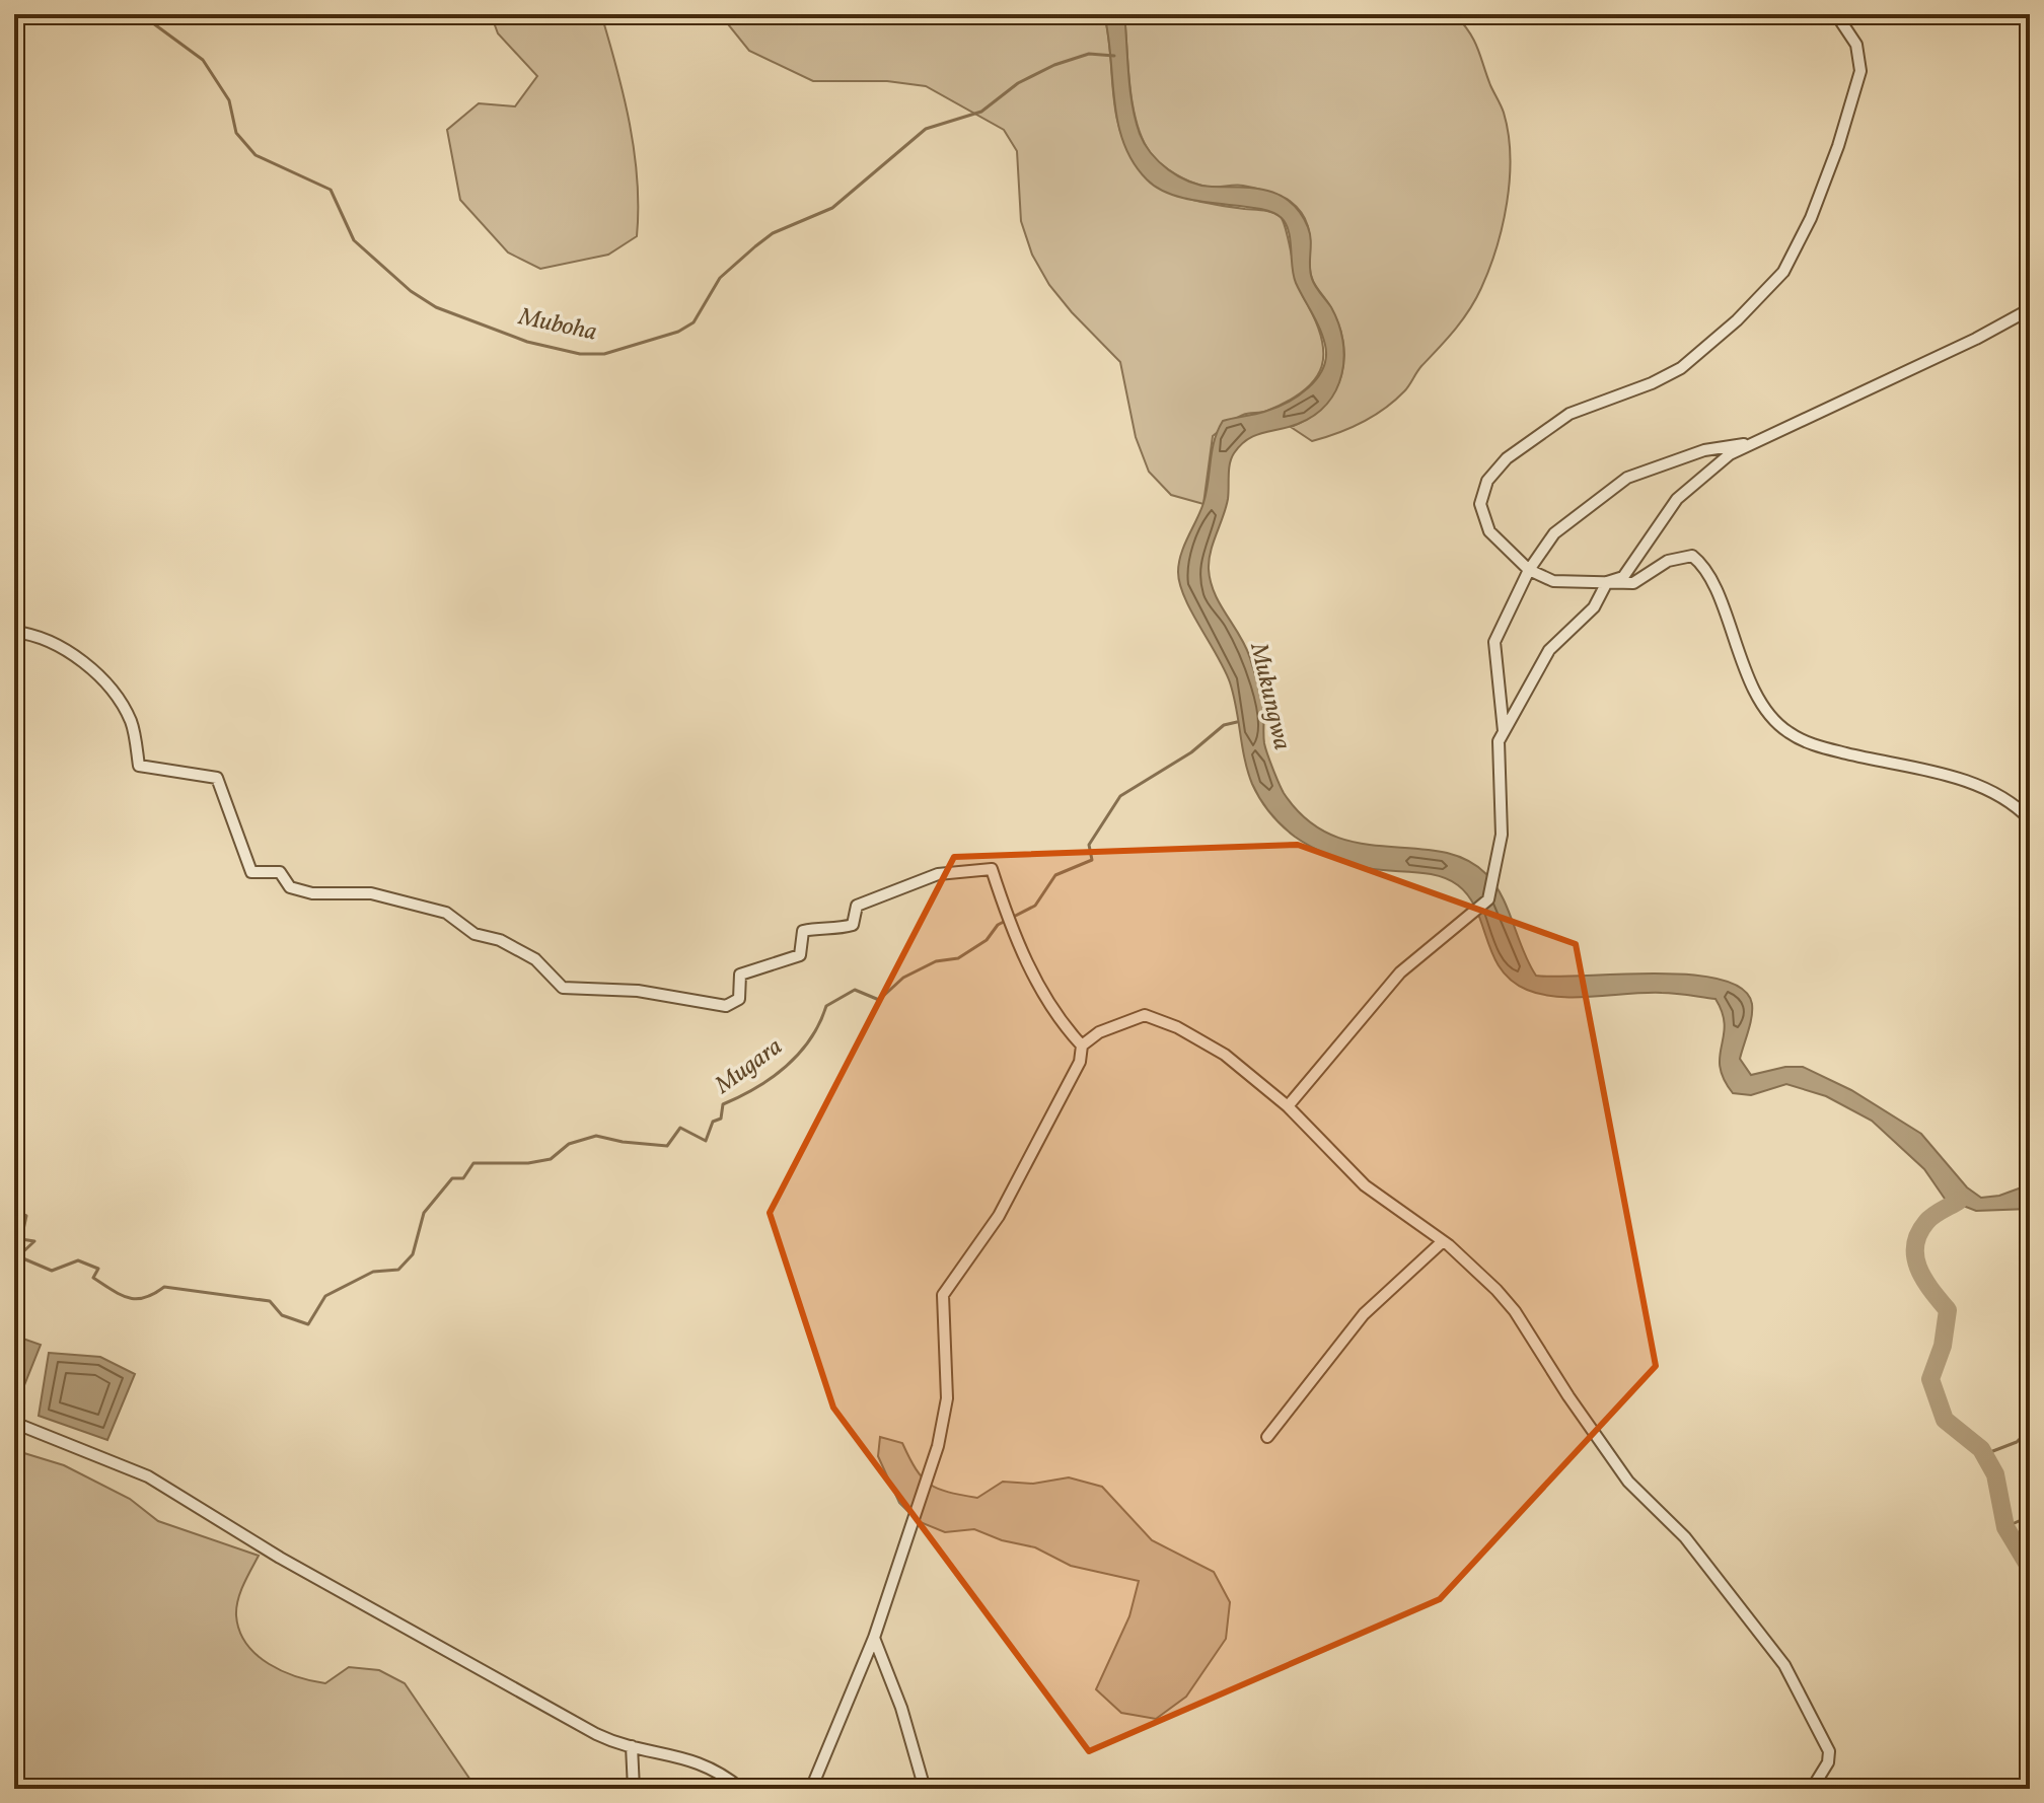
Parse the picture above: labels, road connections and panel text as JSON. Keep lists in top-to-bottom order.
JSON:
{
  "water": ["Muboha", "Mukungwa", "Mugara"]
}
